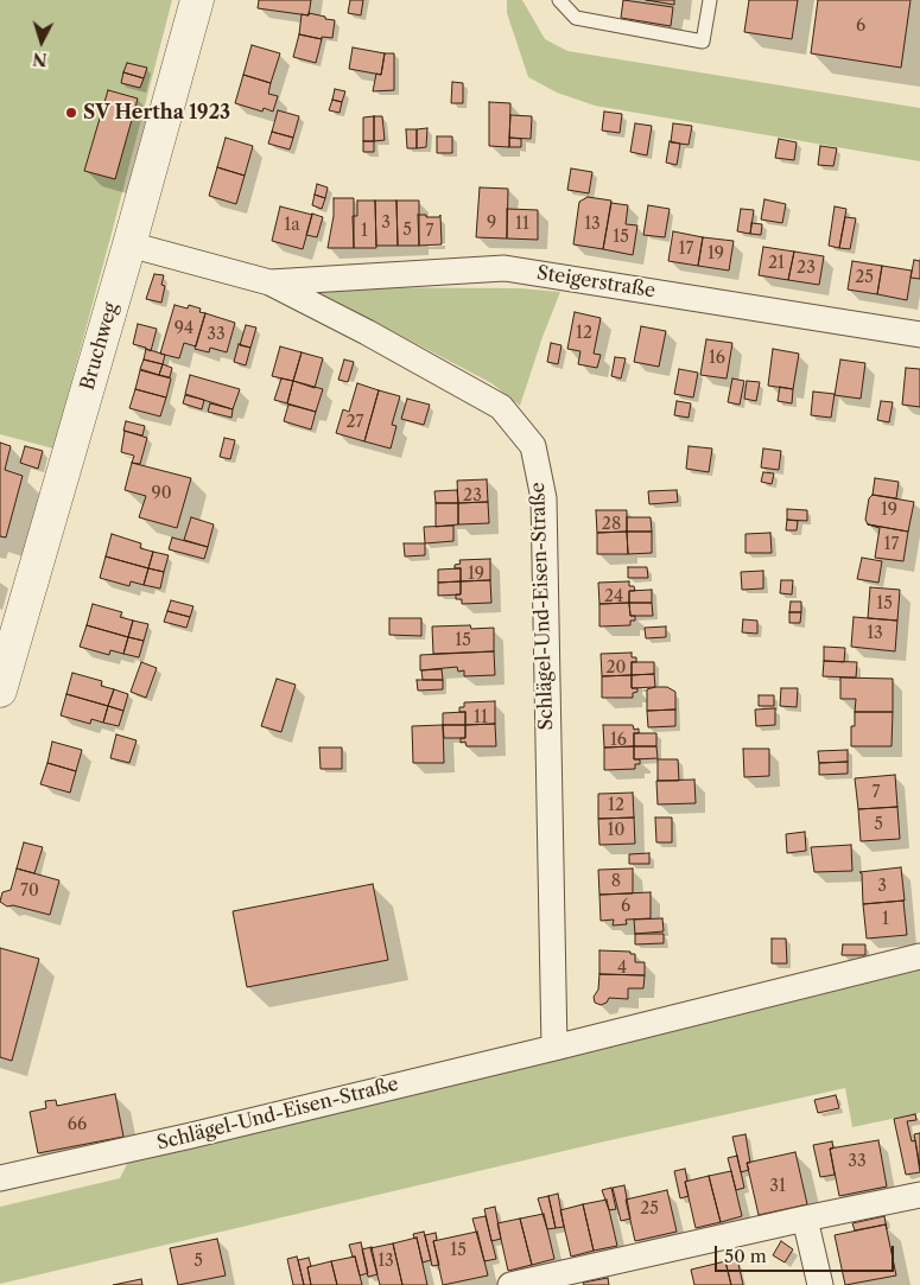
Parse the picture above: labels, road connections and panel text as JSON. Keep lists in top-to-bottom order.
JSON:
{
  "streets": {
    "street": ["Steigerstraße", "Bruchweg", "Schlägel-Und-Eisen-Straße"]
  },
  "crossings": [
    ["Steigerstraße", "Schlägel-Und-Eisen-Straße"],
    ["Bruchweg", "Schlägel-Und-Eisen-Straße"]
  ],
  "places": ["SV Hertha 1923"],
  "house_numbers": [
    "6",
    "3",
    "9",
    "11",
    "13",
    "1a",
    "5",
    "1",
    "7",
    "15",
    "17",
    "19",
    "21",
    "23",
    "25",
    "94",
    "12",
    "33",
    "16",
    "27",
    "90",
    "23",
    "19",
    "28",
    "17",
    "19",
    "24",
    "15",
    "13",
    "15",
    "20",
    "11",
    "16",
    "7",
    "12",
    "5",
    "10",
    "8",
    "3",
    "70",
    "6",
    "1",
    "4",
    "66",
    "33",
    "31",
    "25",
    "15",
    "5",
    "13"
  ],
  "scale_bar": "50 m",
  "north": "bottom"
}
